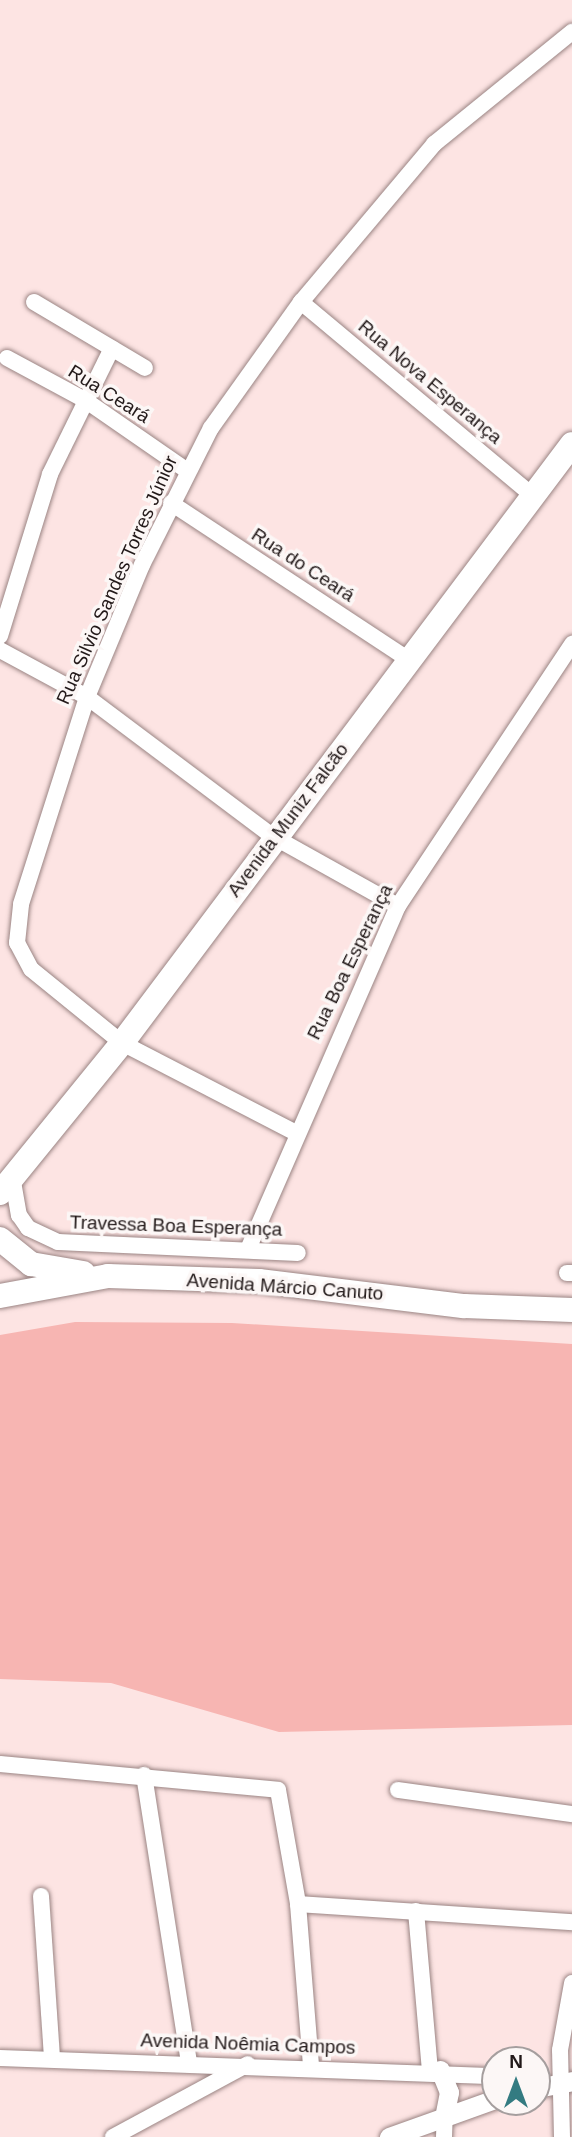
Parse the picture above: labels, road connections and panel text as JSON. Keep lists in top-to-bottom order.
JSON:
{
  "streets": {
    "main road": ["Avenida Muniz Falcão", "Avenida Márcio Canuto"],
    "street": [
      "Rua Nova Esperança",
      "Rua Ceará",
      "Rua do Ceará",
      "Rua Silvio Sandes Torres Júnior",
      "Rua Boa Esperança",
      "Travessa Boa Esperança",
      "Avenida Noêmia Campos"
    ]
  },
  "crossings": [
    ["Rua Nova Esperança", "Rua Silvio Sandes Torres Júnior"],
    ["Rua Nova Esperança", "Avenida Muniz Falcão"],
    ["Rua Ceará", "Rua Silvio Sandes Torres Júnior"],
    ["Rua do Ceará", "Rua Silvio Sandes Torres Júnior"],
    ["Rua do Ceará", "Avenida Muniz Falcão"],
    ["Rua Silvio Sandes Torres Júnior", "Avenida Muniz Falcão"],
    ["Rua Silvio Sandes Torres Júnior", "Rua Boa Esperança"],
    ["Avenida Muniz Falcão", "Travessa Boa Esperança"],
    ["Rua Boa Esperança", "Travessa Boa Esperança"]
  ],
  "north": "top"
}
